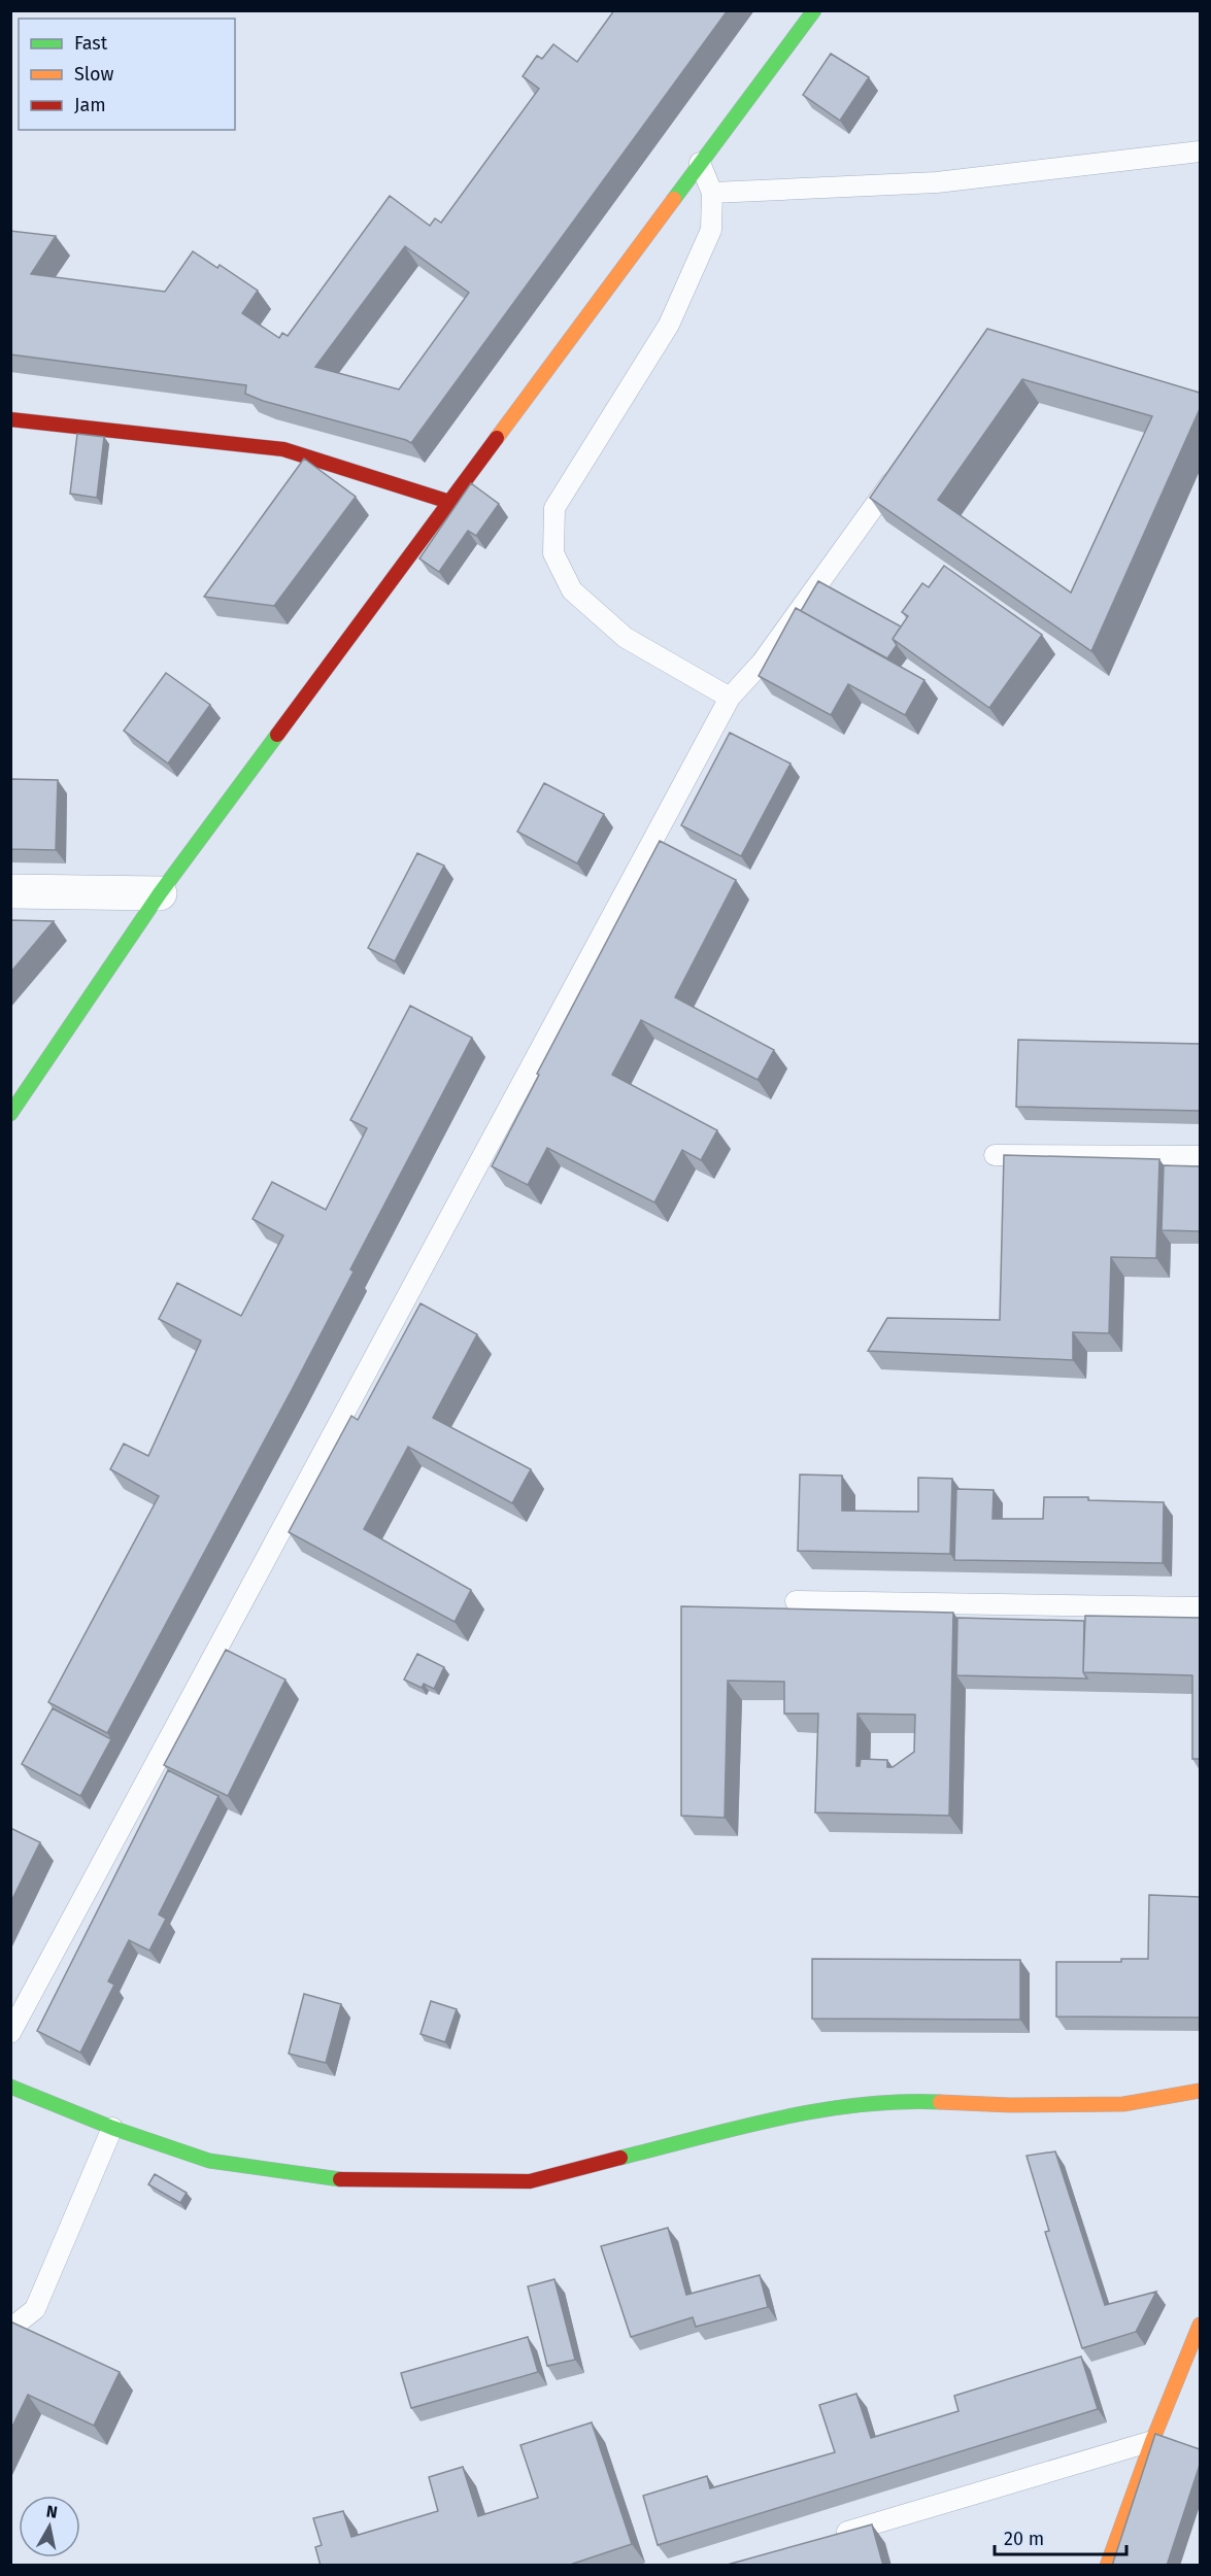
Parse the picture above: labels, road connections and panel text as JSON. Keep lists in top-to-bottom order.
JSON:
{
  "legend": ["Fast", "Slow", "Jam"],
  "scale_bar": "20 m",
  "north": "top"
}
